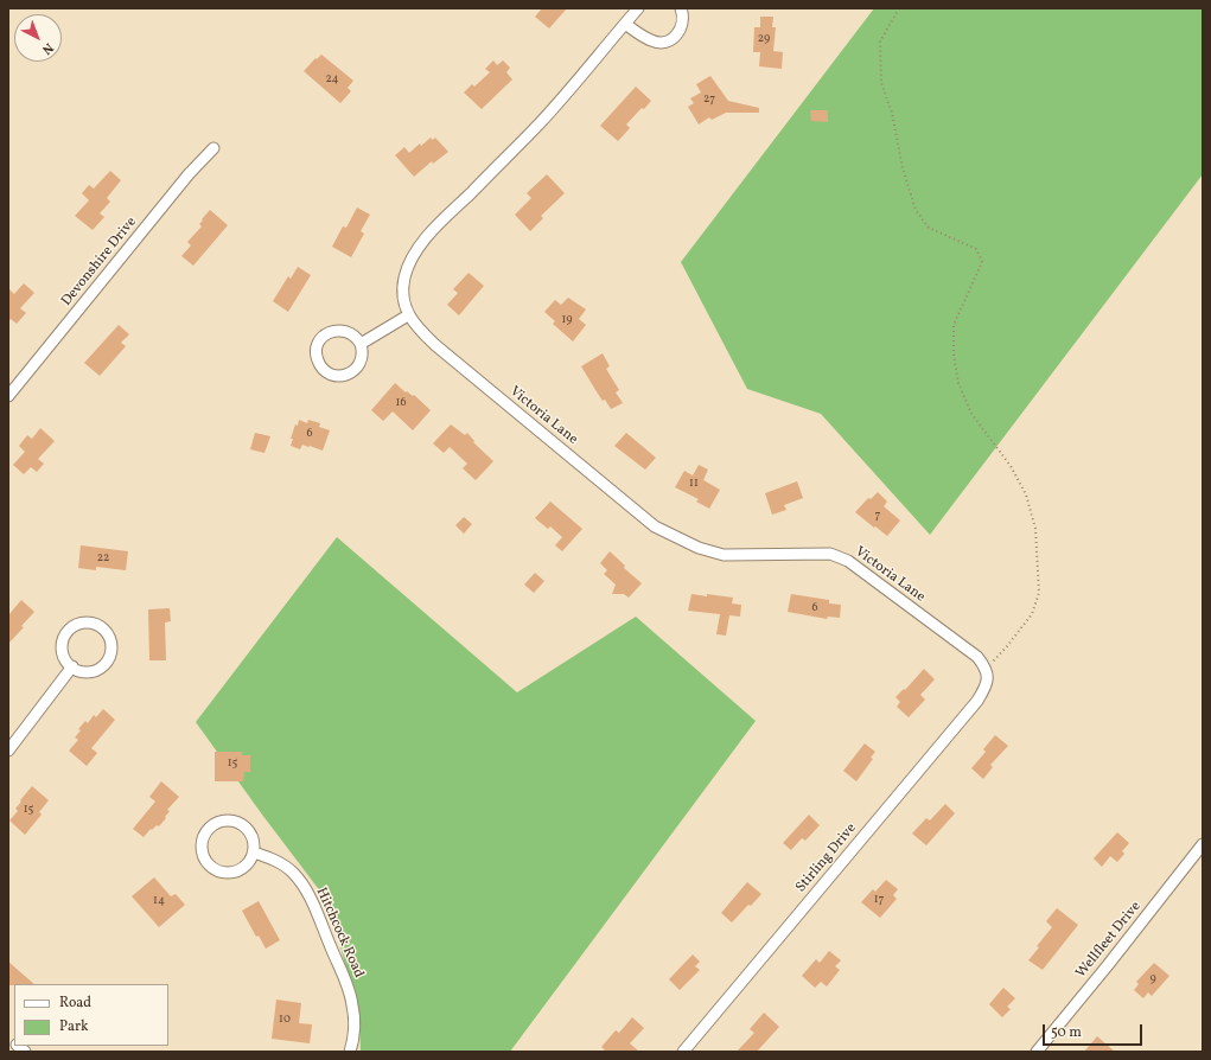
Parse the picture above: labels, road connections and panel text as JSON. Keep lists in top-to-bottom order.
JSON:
{
  "streets": {
    "street": [
      "Devonshire Drive",
      "Victoria Lane",
      "Stirling Drive",
      "Hitchcock Road",
      "Wellfleet Drive"
    ]
  },
  "crossings": [
    ["Victoria Lane", "Stirling Drive"]
  ],
  "house_numbers": [
    "29",
    "24",
    "27",
    "19",
    "16",
    "6",
    "11",
    "7",
    "22",
    "6",
    "15",
    "15",
    "17",
    "14",
    "9",
    "10"
  ],
  "legend": ["Road", "Park"],
  "scale_bar": "50 m",
  "north": "bottom right"
}
